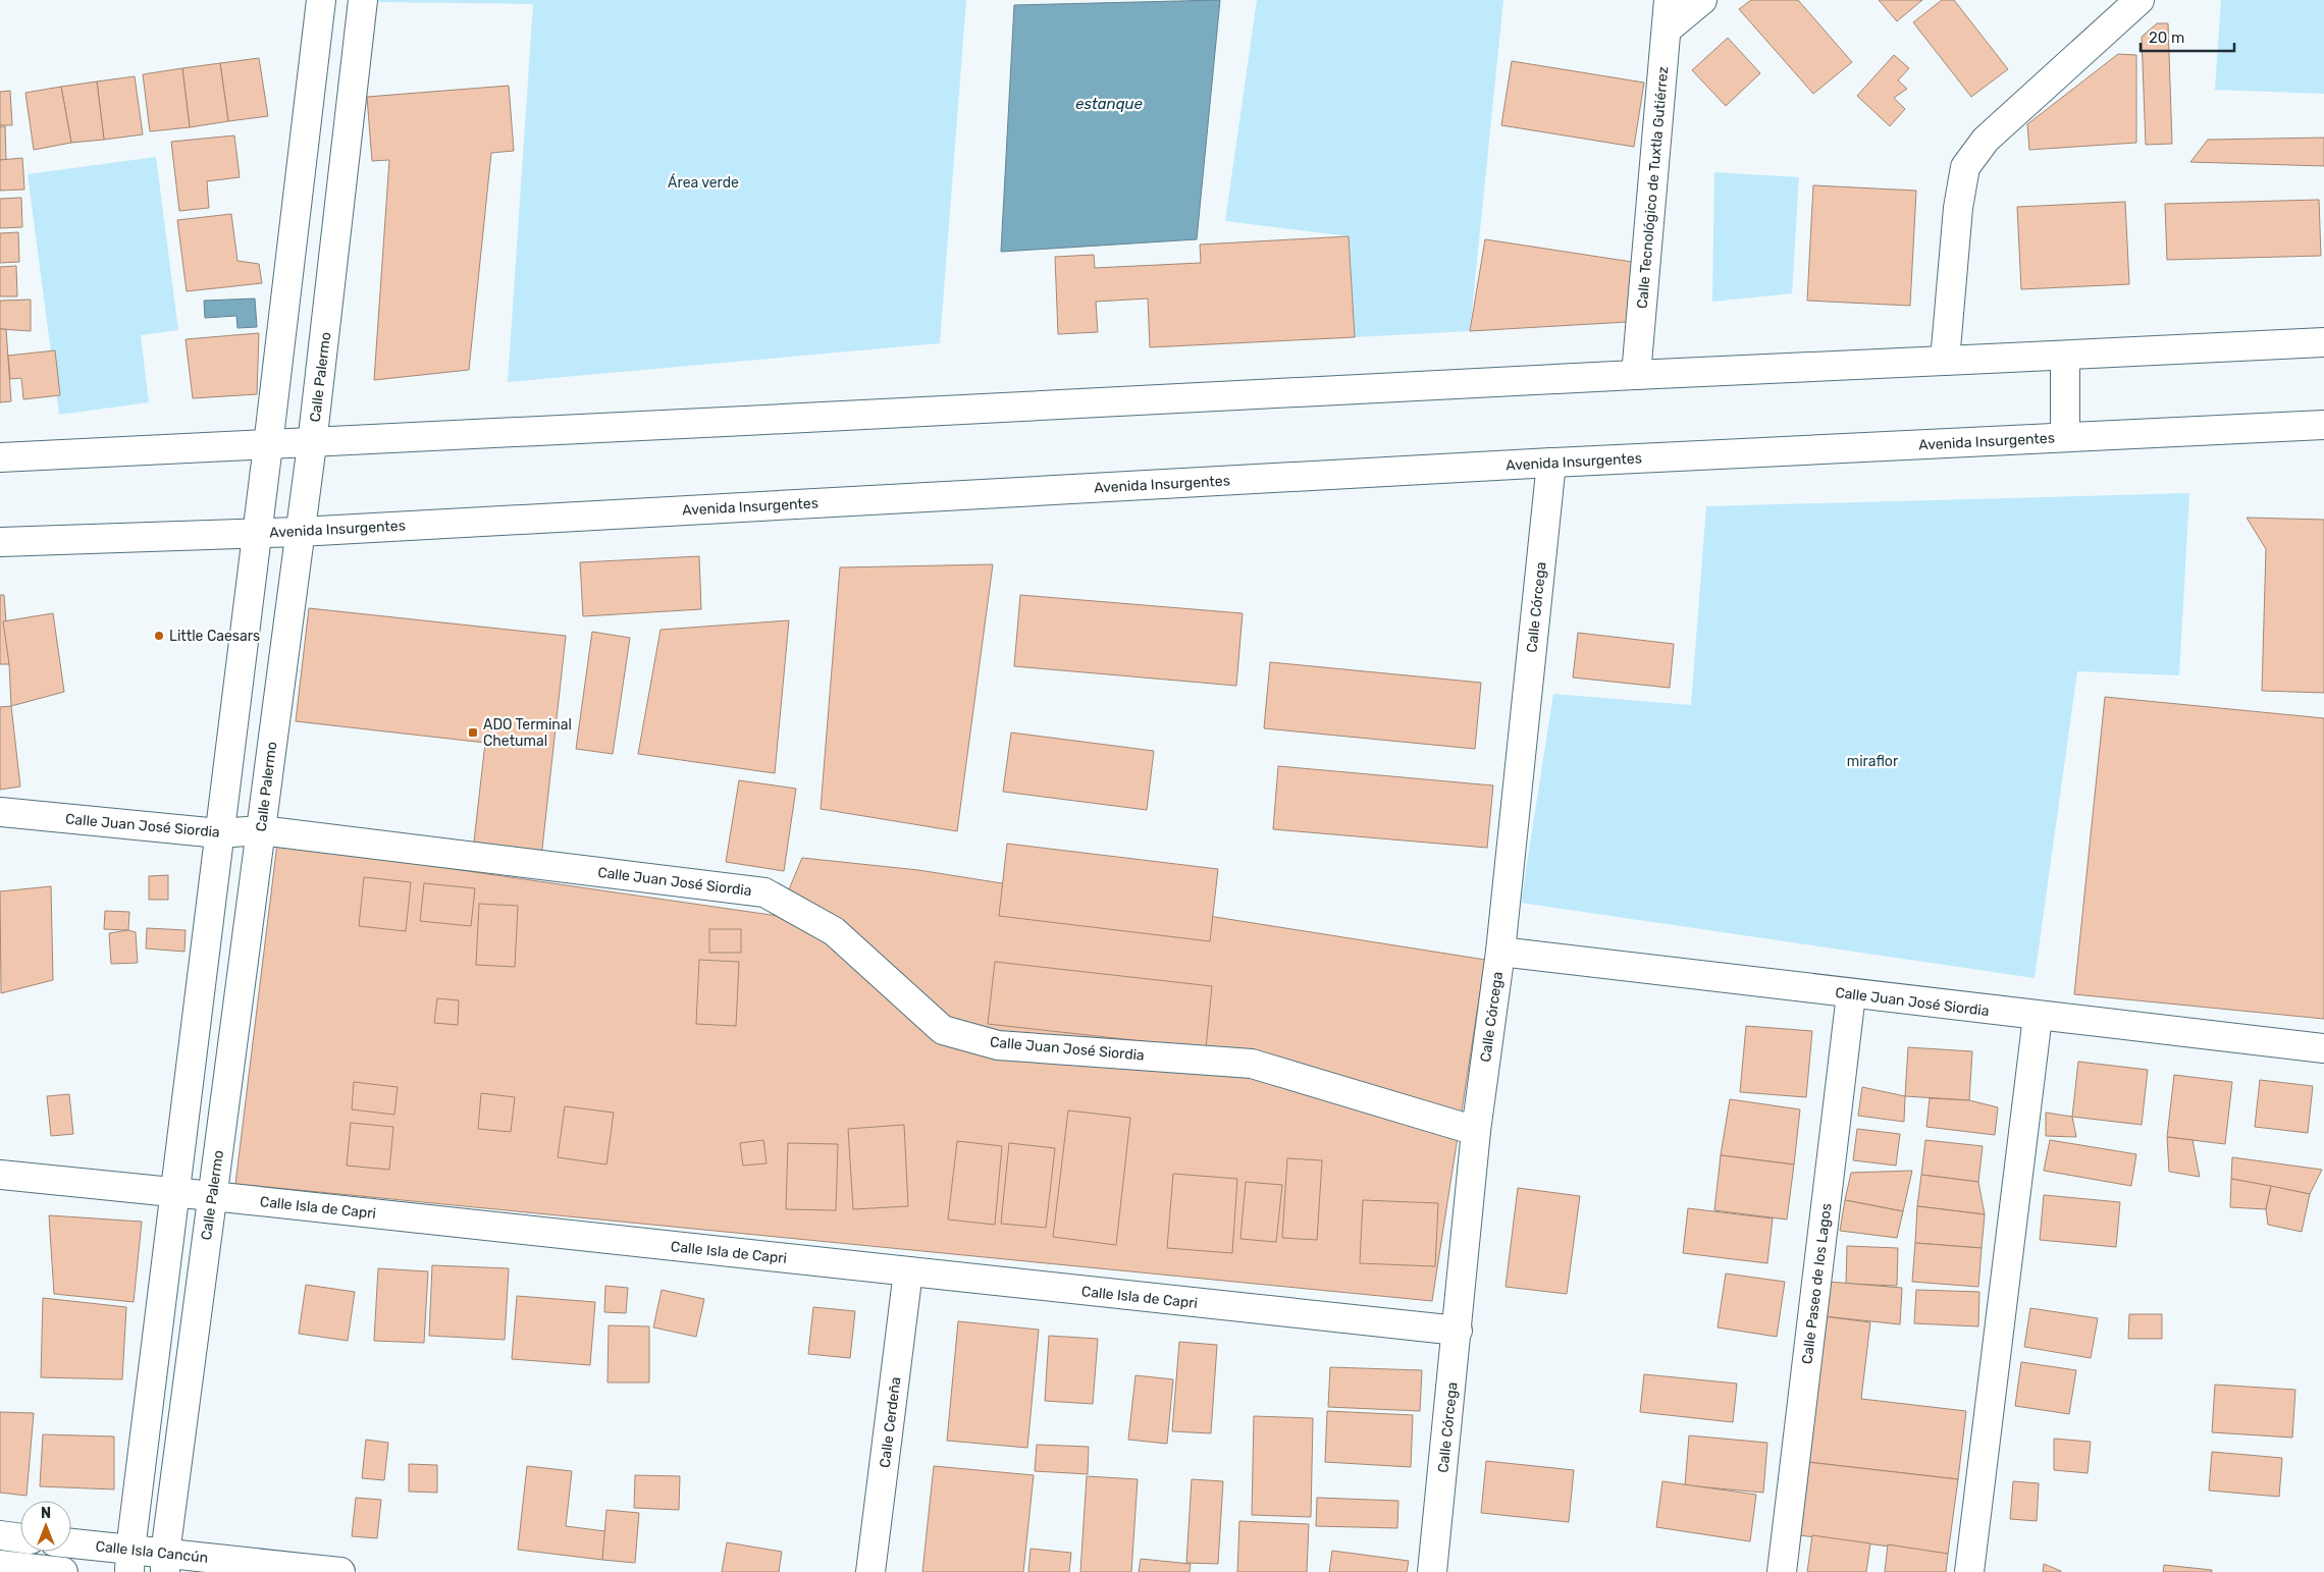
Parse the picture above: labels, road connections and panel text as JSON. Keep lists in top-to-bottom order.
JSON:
{
  "streets": {
    "street": [
      "Calle Tecnológico de Tuxtla Gutiérrez",
      "Calle Palermo",
      "Avenida Insurgentes",
      "Calle Córcega",
      "Calle Juan José Siordia",
      "Calle Isla de Capri",
      "Calle Paseo de los Lagos",
      "Calle Cerdeña",
      "Calle Isla Cancún"
    ]
  },
  "crossings": [
    ["Calle Palermo", "Avenida Insurgentes"],
    ["Calle Palermo", "Calle Juan José Siordia"],
    ["Calle Palermo", "Calle Isla de Capri"],
    ["Calle Palermo", "Calle Isla Cancún"],
    ["Avenida Insurgentes", "Calle Córcega"],
    ["Calle Córcega", "Calle Juan José Siordia"],
    ["Calle Córcega", "Calle Isla de Capri"],
    ["Calle Juan José Siordia", "Calle Paseo de los Lagos"],
    ["Calle Isla de Capri", "Calle Cerdeña"]
  ],
  "water": ["estanque"],
  "parks": ["Área verde", "miraflor"],
  "places": {
    "other": ["Little Caesars"],
    "transit": ["ADO Terminal Chetumal"]
  },
  "scale_bar": "20 m",
  "north": "top"
}
